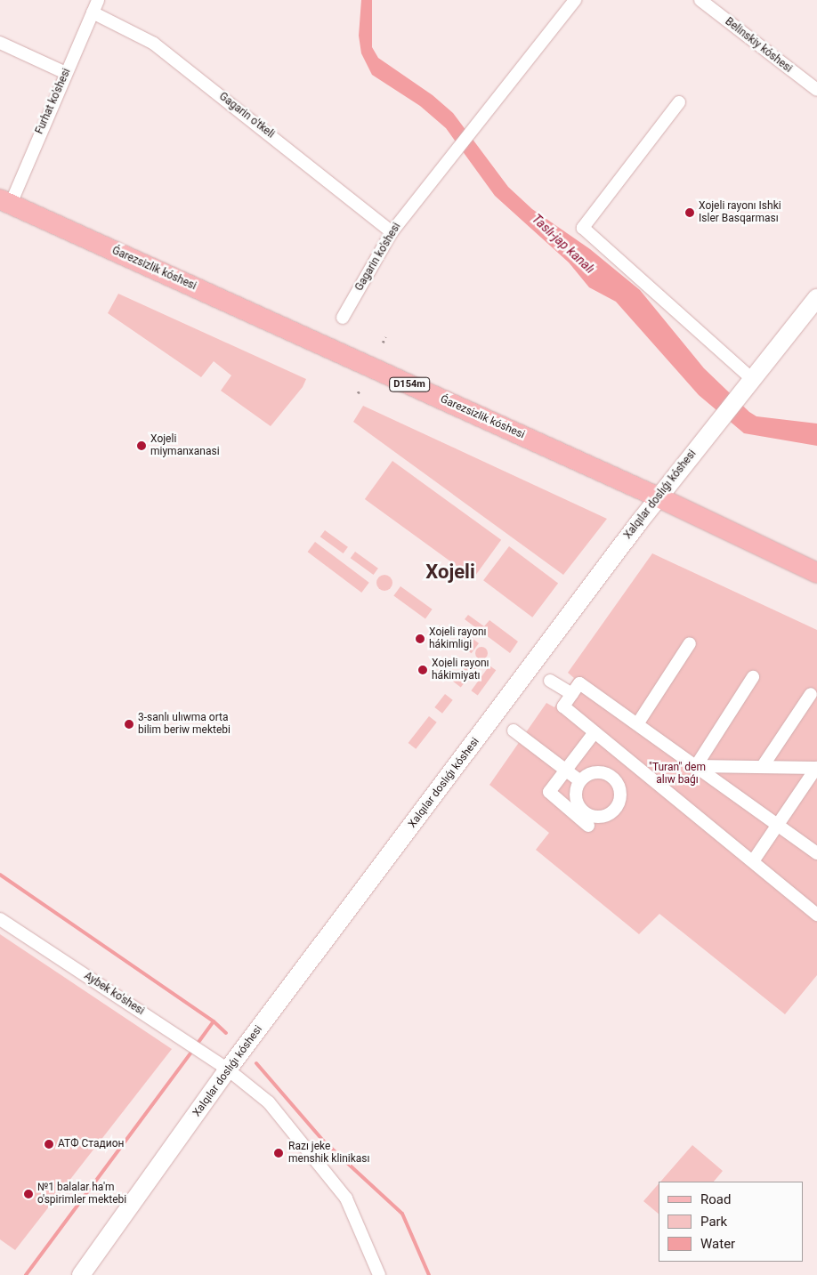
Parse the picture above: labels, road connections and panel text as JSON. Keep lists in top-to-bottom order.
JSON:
{
  "streets": {
    "main road": ["Ǵarezsizlik kóshesi", "D154m"],
    "street": [
      "Belinskiy kóshesi",
      "Furhat ko'shesi",
      "Gagarin o'tkeli",
      "Gagarin ko'shesi",
      "Xalqılar doslıǵı kóshesi",
      "Aybek ko'shesi"
    ]
  },
  "crossings": [
    ["Furhat ko'shesi", "Gagarin o'tkeli"],
    ["Furhat ko'shesi", "Ǵarezsizlik kóshesi"],
    ["Gagarin o'tkeli", "Gagarin ko'shesi"],
    ["Ǵarezsizlik kóshesi", "Xalqılar doslıǵı kóshesi"],
    ["Xalqılar doslıǵı kóshesi", "Aybek ko'shesi"]
  ],
  "districts": ["Xojeli"],
  "water": ["Taslı-jap kanalı"],
  "parks": ["\"Turan\" dem alıw baǵı"],
  "places": [
    "Xojeli rayonı Ishki Isler Basqarması",
    "Xojeli miymanxanasi",
    "Xojeli rayonı hákimligi",
    "Xojeli rayonı hákimiyatı",
    "3-sanlı ulıwma orta bilim beriw mektebi",
    "АТФ Стадион",
    "Razı jeke menshik klinikası",
    "№1 balalar ha'm o'spirimler mektebi"
  ],
  "legend": ["Road", "Park", "Water"]
}
